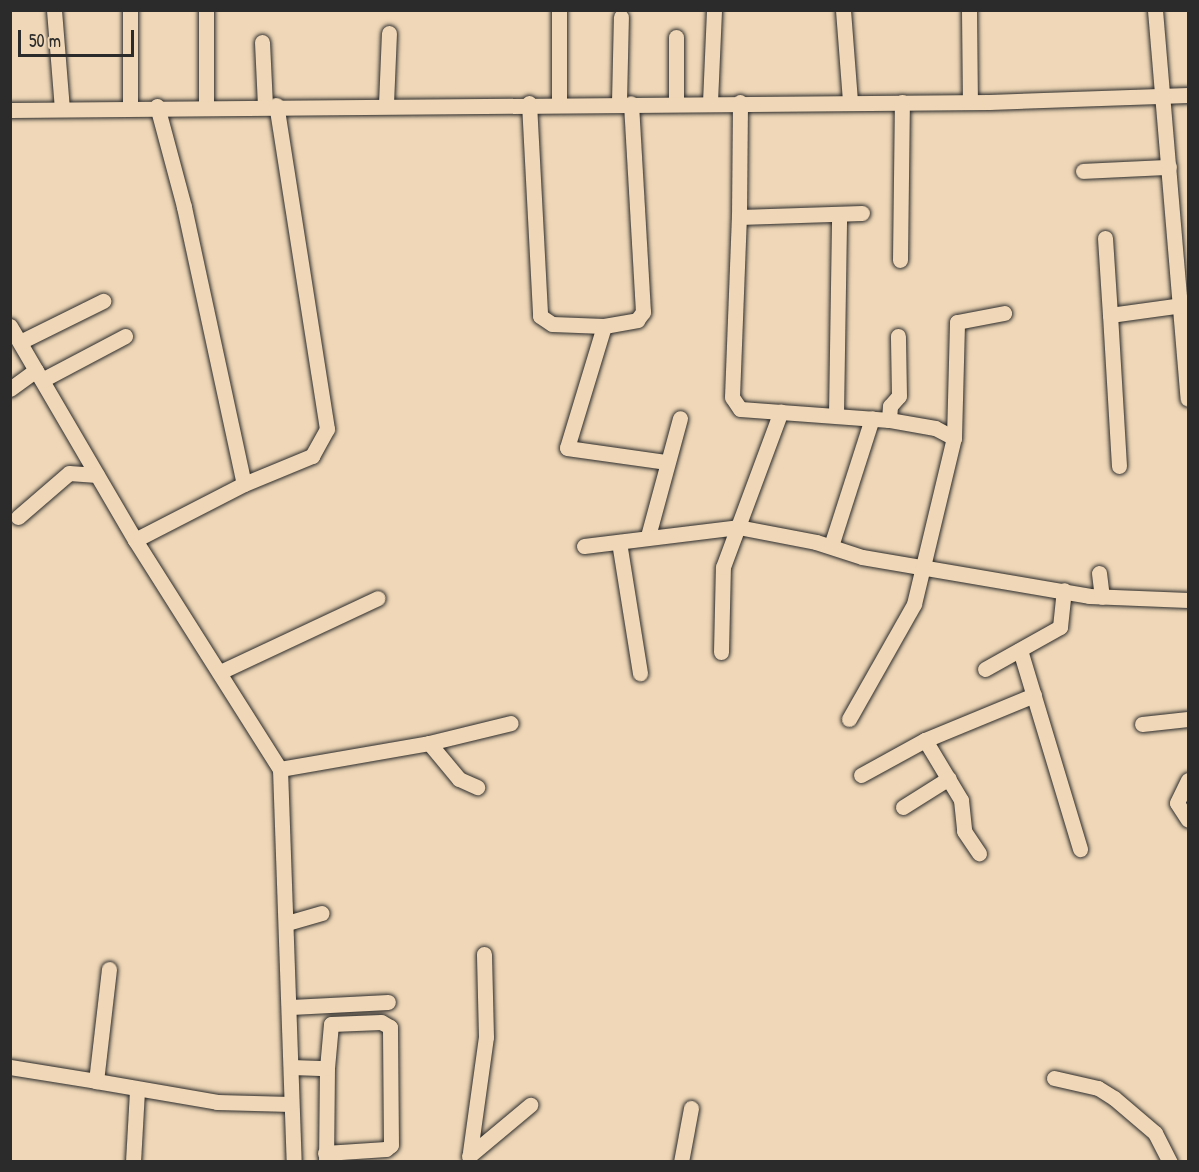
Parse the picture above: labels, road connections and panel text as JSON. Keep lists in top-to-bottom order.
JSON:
{
  "scale_bar": "50 m"
}
